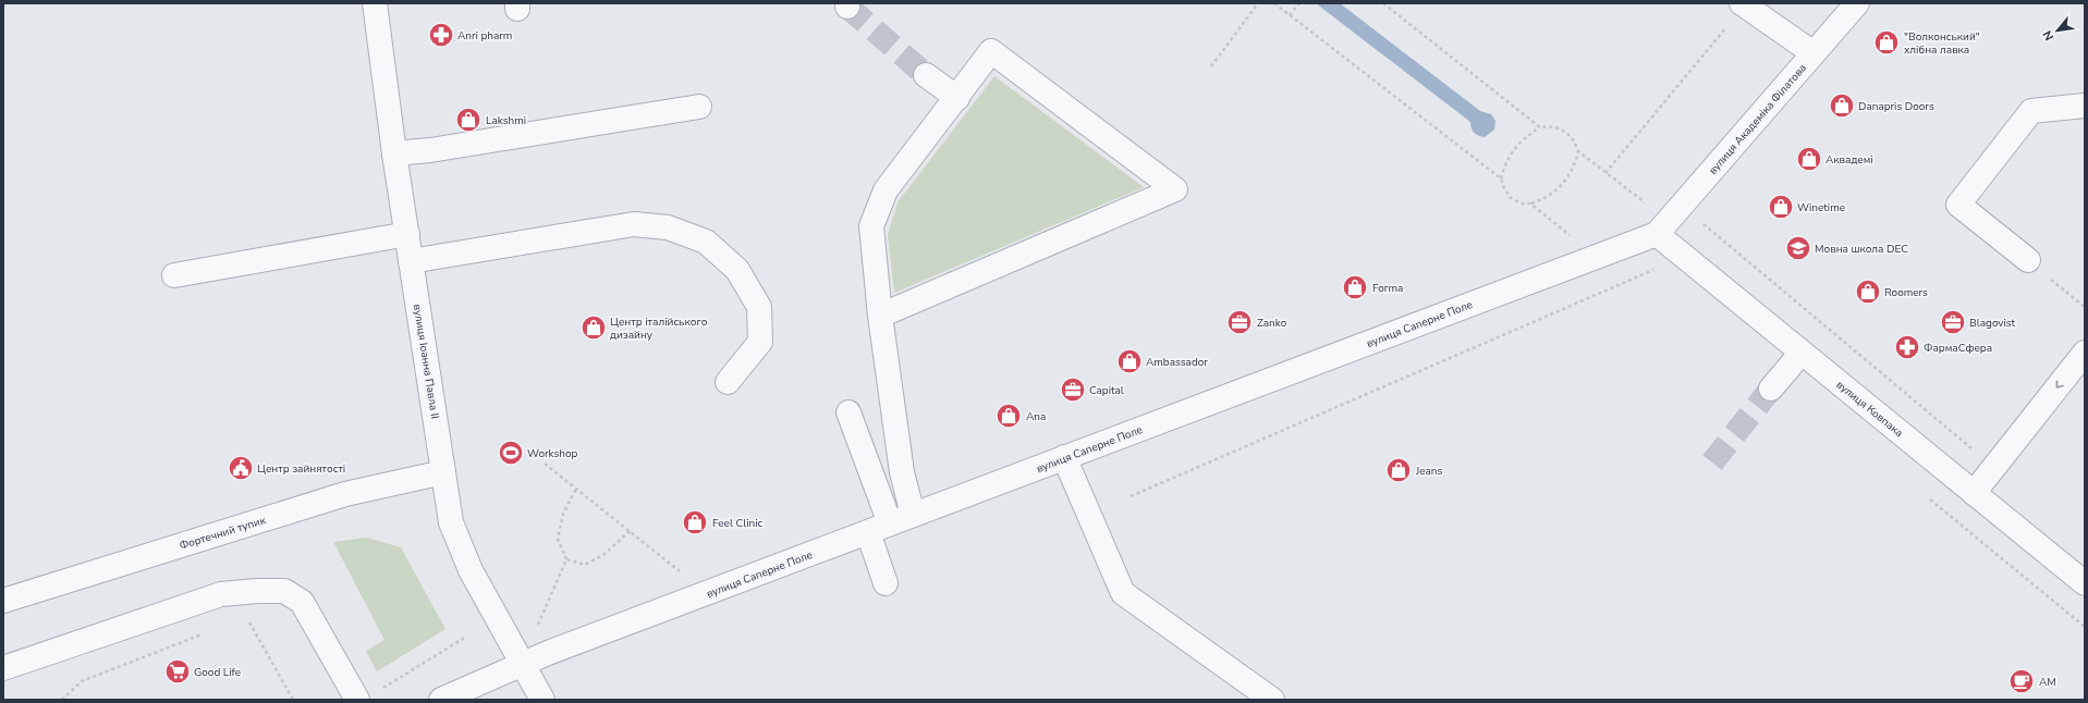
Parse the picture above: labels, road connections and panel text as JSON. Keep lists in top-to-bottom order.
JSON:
{
  "streets": {
    "street": [
      "вулиця Академіка Філатова",
      "вулиця Саперне Поле",
      "вулиця Іоанна Павла II",
      "вулиця Ковпака",
      "Фортечний тупик"
    ]
  },
  "crossings": [
    ["вулиця Академіка Філатова", "вулиця Саперне Поле"],
    ["вулиця Академіка Філатова", "вулиця Ковпака"],
    ["вулиця Саперне Поле", "вулиця Іоанна Павла II"],
    ["вулиця Саперне Поле", "вулиця Ковпака"],
    ["вулиця Іоанна Павла II", "Фортечний тупик"]
  ],
  "places": {
    "pharmacy": ["Anri pharm", "ФармаСфера"],
    "shop": [
      "\"Волконський\" хлібна лавка",
      "Danapris Doors",
      "Lakshmi",
      "Аквадемі",
      "Winetime",
      "Forma",
      "Roomers",
      "Центр італійського дизайну",
      "Ambassador",
      "Ana",
      "Jeans",
      "Feel Clinic"
    ],
    "school or university": ["Мовна школа DEC"],
    "office": ["Zanko", "Blagovist", "Capital"],
    "sports": ["Workshop"],
    "public building": ["Центр зайнятості"],
    "supermarket": ["Good Life"],
    "cafe": ["AM"]
  },
  "north": "bottom left"
}
